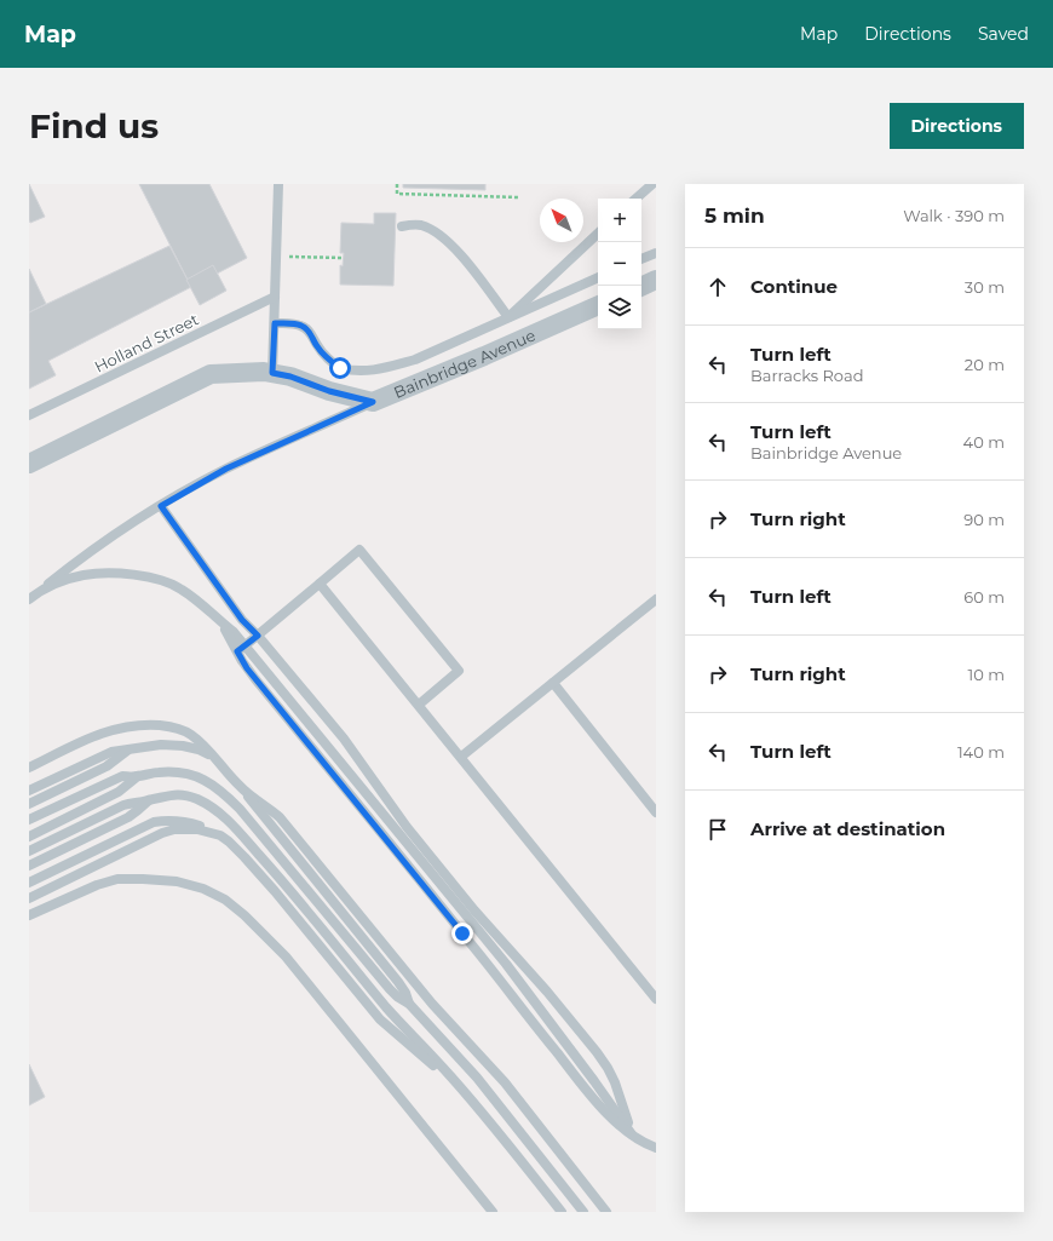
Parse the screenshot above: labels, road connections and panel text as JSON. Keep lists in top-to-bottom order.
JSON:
{
  "streets": {
    "street": ["Bainbridge Avenue"],
    "lane": ["Holland Street"]
  },
  "north": "top left",
  "page": {
    "header": "Map",
    "nav": ["Map", "Directions", "Saved"],
    "buttons": "Directions",
    "title": "Find us",
    "heading": ["5 min", "Walk · 390 m"],
    "map_buttons": ["+", "−"],
    "list": [
      ["Continue", "30 m"],
      ["Turn left", "Barracks Road", "20 m"],
      ["Turn left", "Bainbridge Avenue", "40 m"],
      ["Turn right", "90 m"],
      ["Turn left", "60 m"],
      ["Turn right", "10 m"],
      ["Turn left", "140 m"],
      "Arrive at destination"
    ]
  }
}
